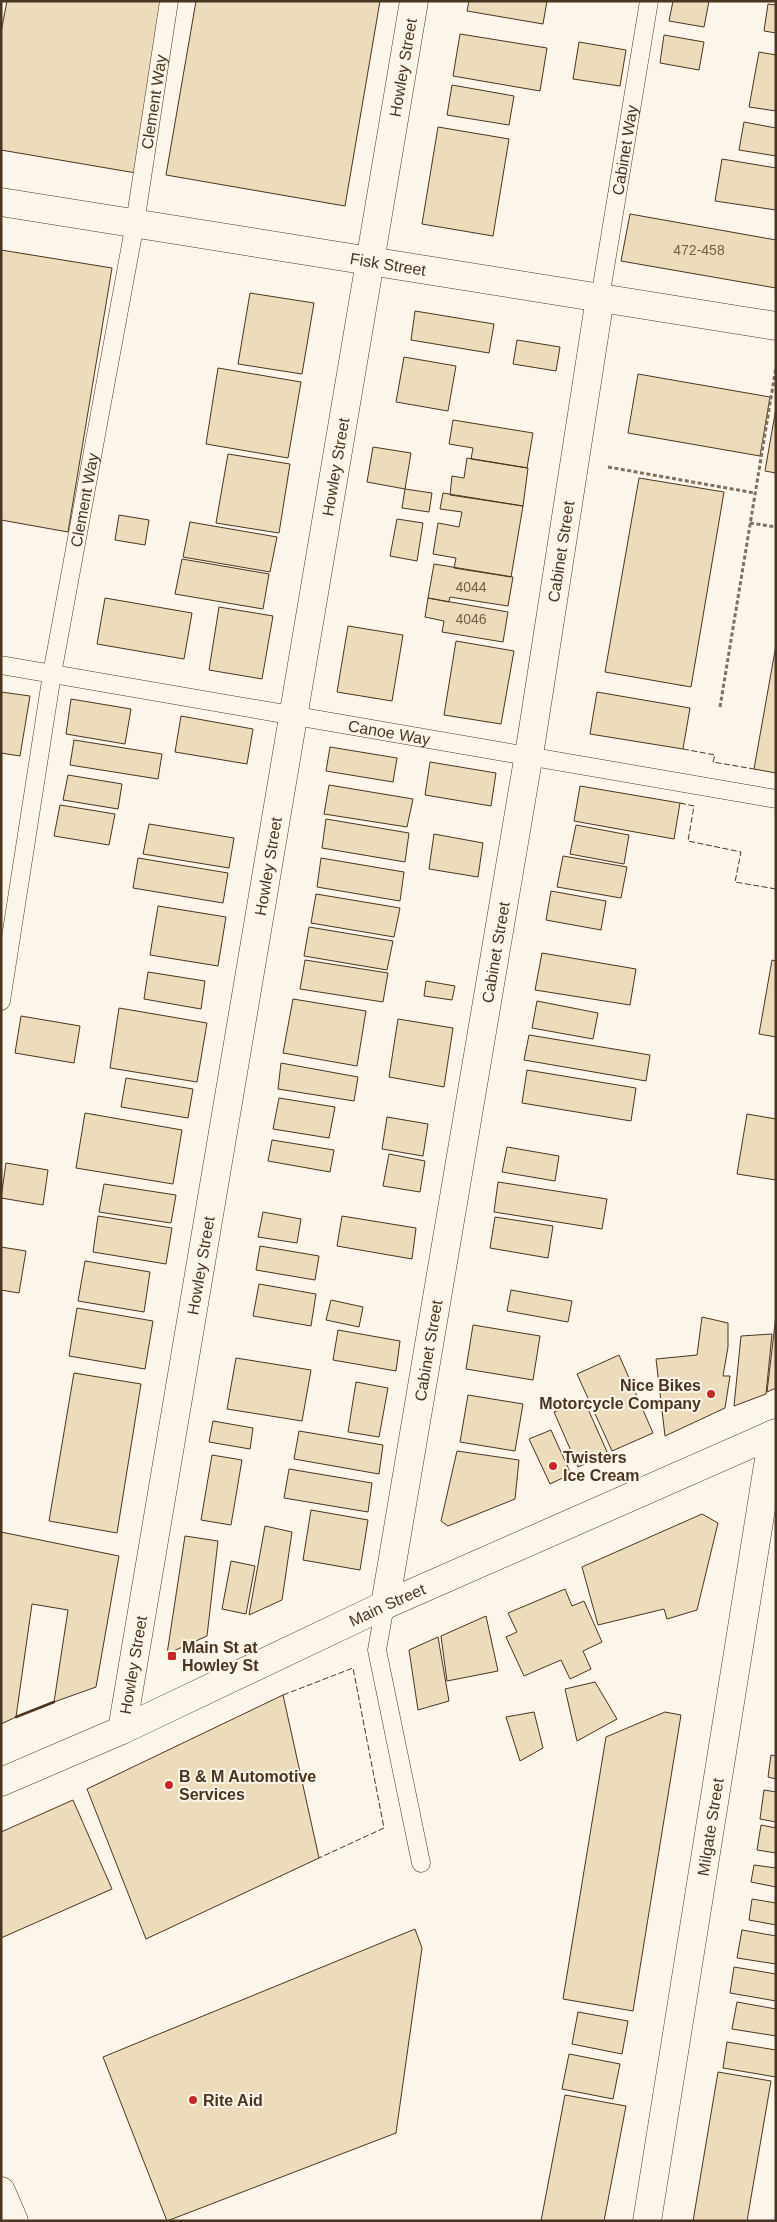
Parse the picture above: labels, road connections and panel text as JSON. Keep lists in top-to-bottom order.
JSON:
{
  "streets": {
    "street": [
      "Howley Street",
      "Fisk Street",
      "Cabinet Street",
      "Main Street",
      "Milgate Street"
    ],
    "lane": ["Clement Way", "Cabinet Way", "Canoe Way"]
  },
  "crossings": [
    ["Howley Street", "Fisk Street"],
    ["Howley Street", "Canoe Way"],
    ["Howley Street", "Main Street"],
    ["Clement Way", "Fisk Street"],
    ["Clement Way", "Canoe Way"],
    ["Cabinet Way", "Fisk Street"],
    ["Cabinet Way", "Cabinet Street"],
    ["Fisk Street", "Cabinet Street"],
    ["Cabinet Street", "Canoe Way"],
    ["Cabinet Street", "Main Street"],
    ["Main Street", "Milgate Street"]
  ],
  "places": {
    "other": [
      "Nice Bikes Motorcycle Company",
      "Twisters Ice Cream",
      "B & M Automotive Services",
      "Rite Aid"
    ],
    "transit": ["Main St at Howley St"]
  },
  "house_numbers": ["472-458", "4044", "4046"]
}
